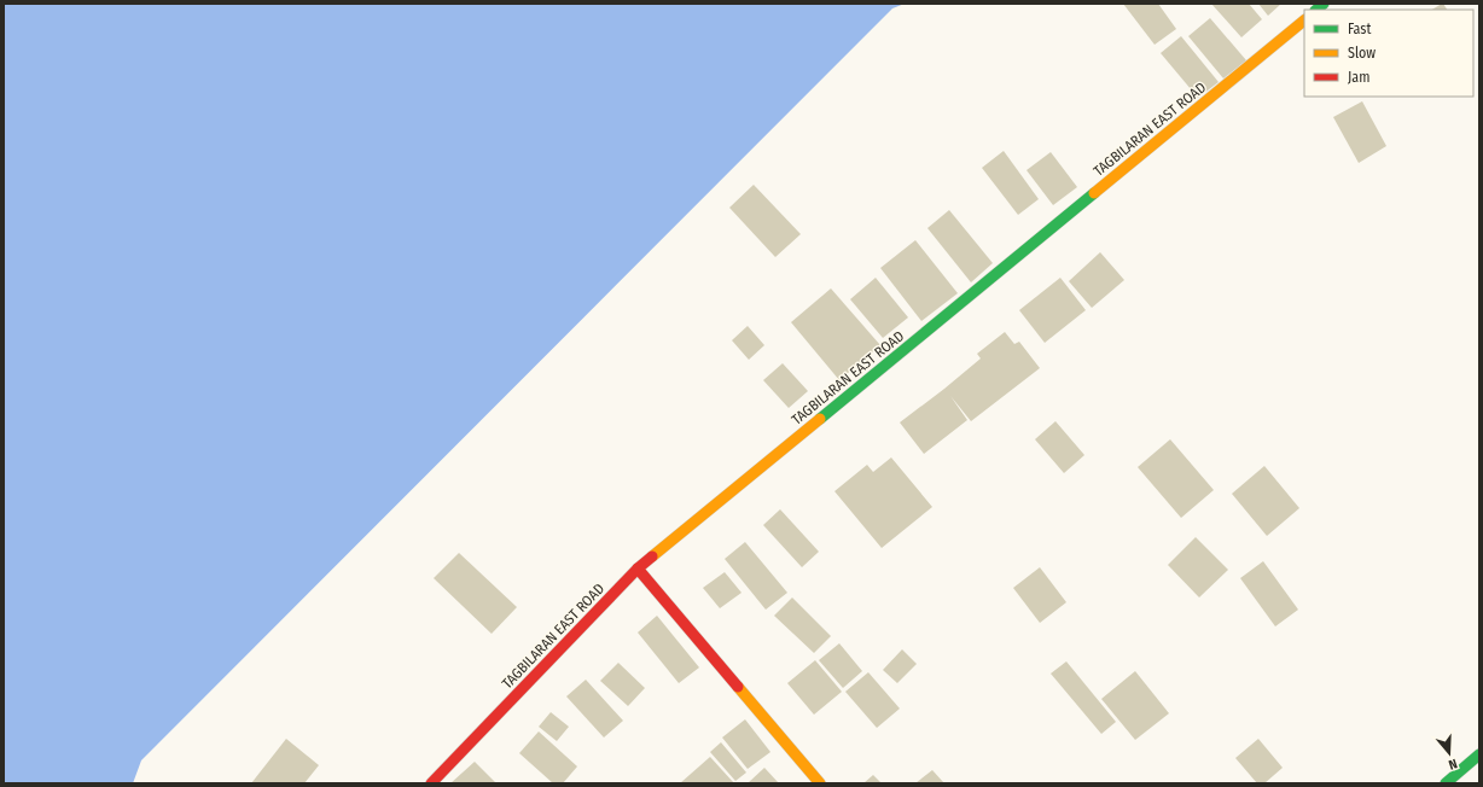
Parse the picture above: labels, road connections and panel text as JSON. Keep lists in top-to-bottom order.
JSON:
{
  "streets": {
    "main road": ["TAGBILARAN EAST ROAD"]
  },
  "legend": ["Fast", "Slow", "Jam"],
  "north": "bottom"
}
